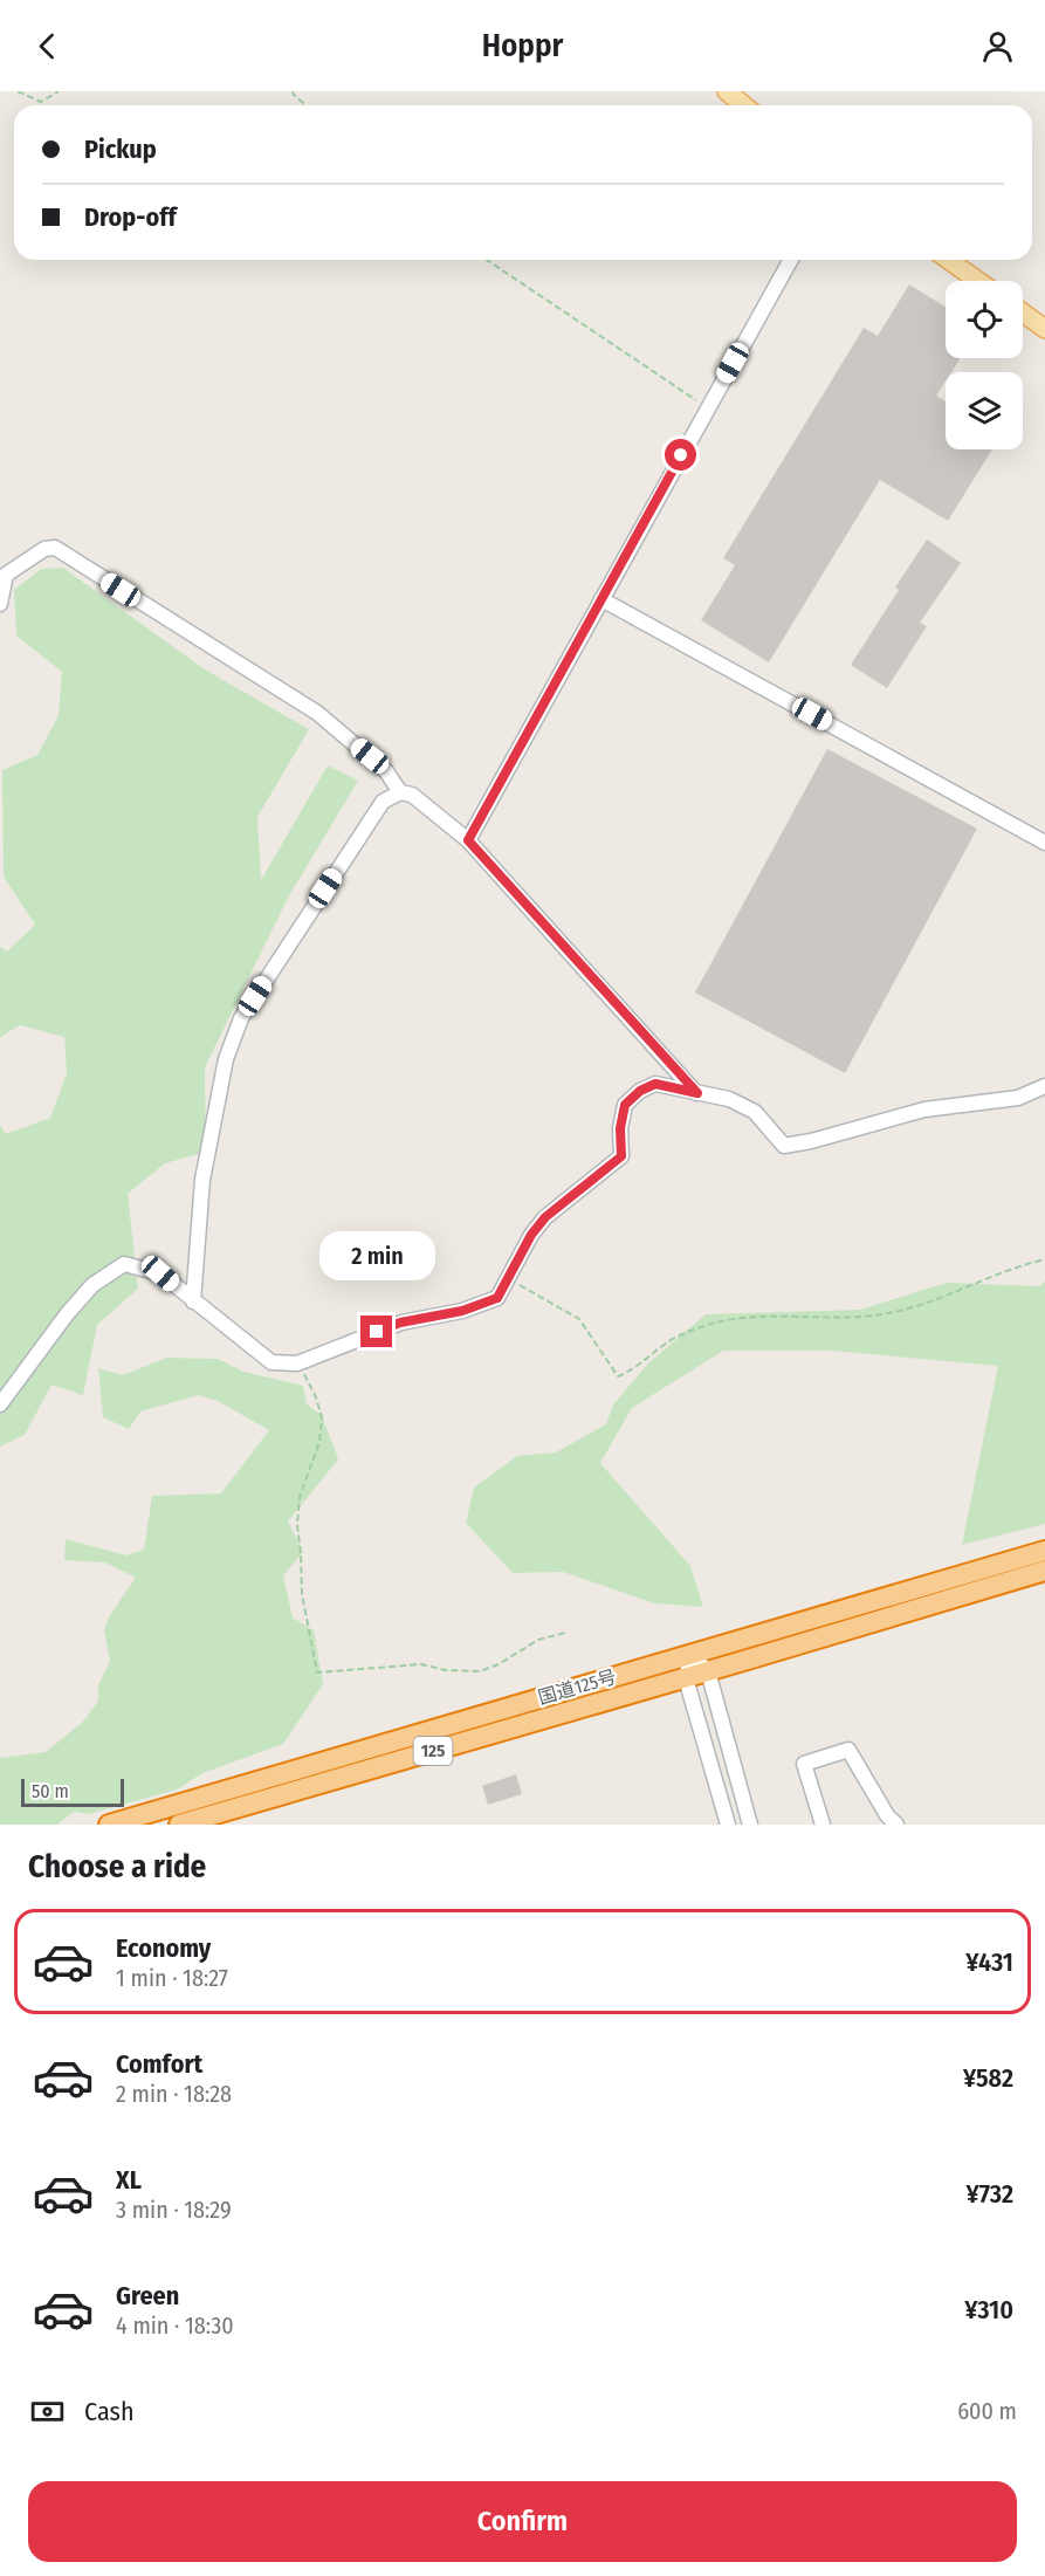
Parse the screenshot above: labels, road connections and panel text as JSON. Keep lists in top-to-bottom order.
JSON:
{
  "streets": {
    "highway": ["国道125号", "125"]
  },
  "scale_bar": "50 m",
  "page": {
    "header": "Hoppr",
    "banner": ["Pickup", "Drop-off"],
    "bubble": "2 min",
    "scale": "50 m",
    "heading": "Choose a ride",
    "list": [
      {
        "name": "Economy",
        "note": "1 min · 18:27",
        "value": "¥431"
      },
      {
        "name": "Comfort",
        "note": "2 min · 18:28",
        "value": "¥582"
      },
      {
        "name": "XL",
        "note": "3 min · 18:29",
        "value": "¥732"
      },
      {
        "name": "Green",
        "note": "4 min · 18:30",
        "value": "¥310"
      }
    ],
    "pay": ["Cash", "600 m"],
    "buttons": "Confirm"
  }
}
